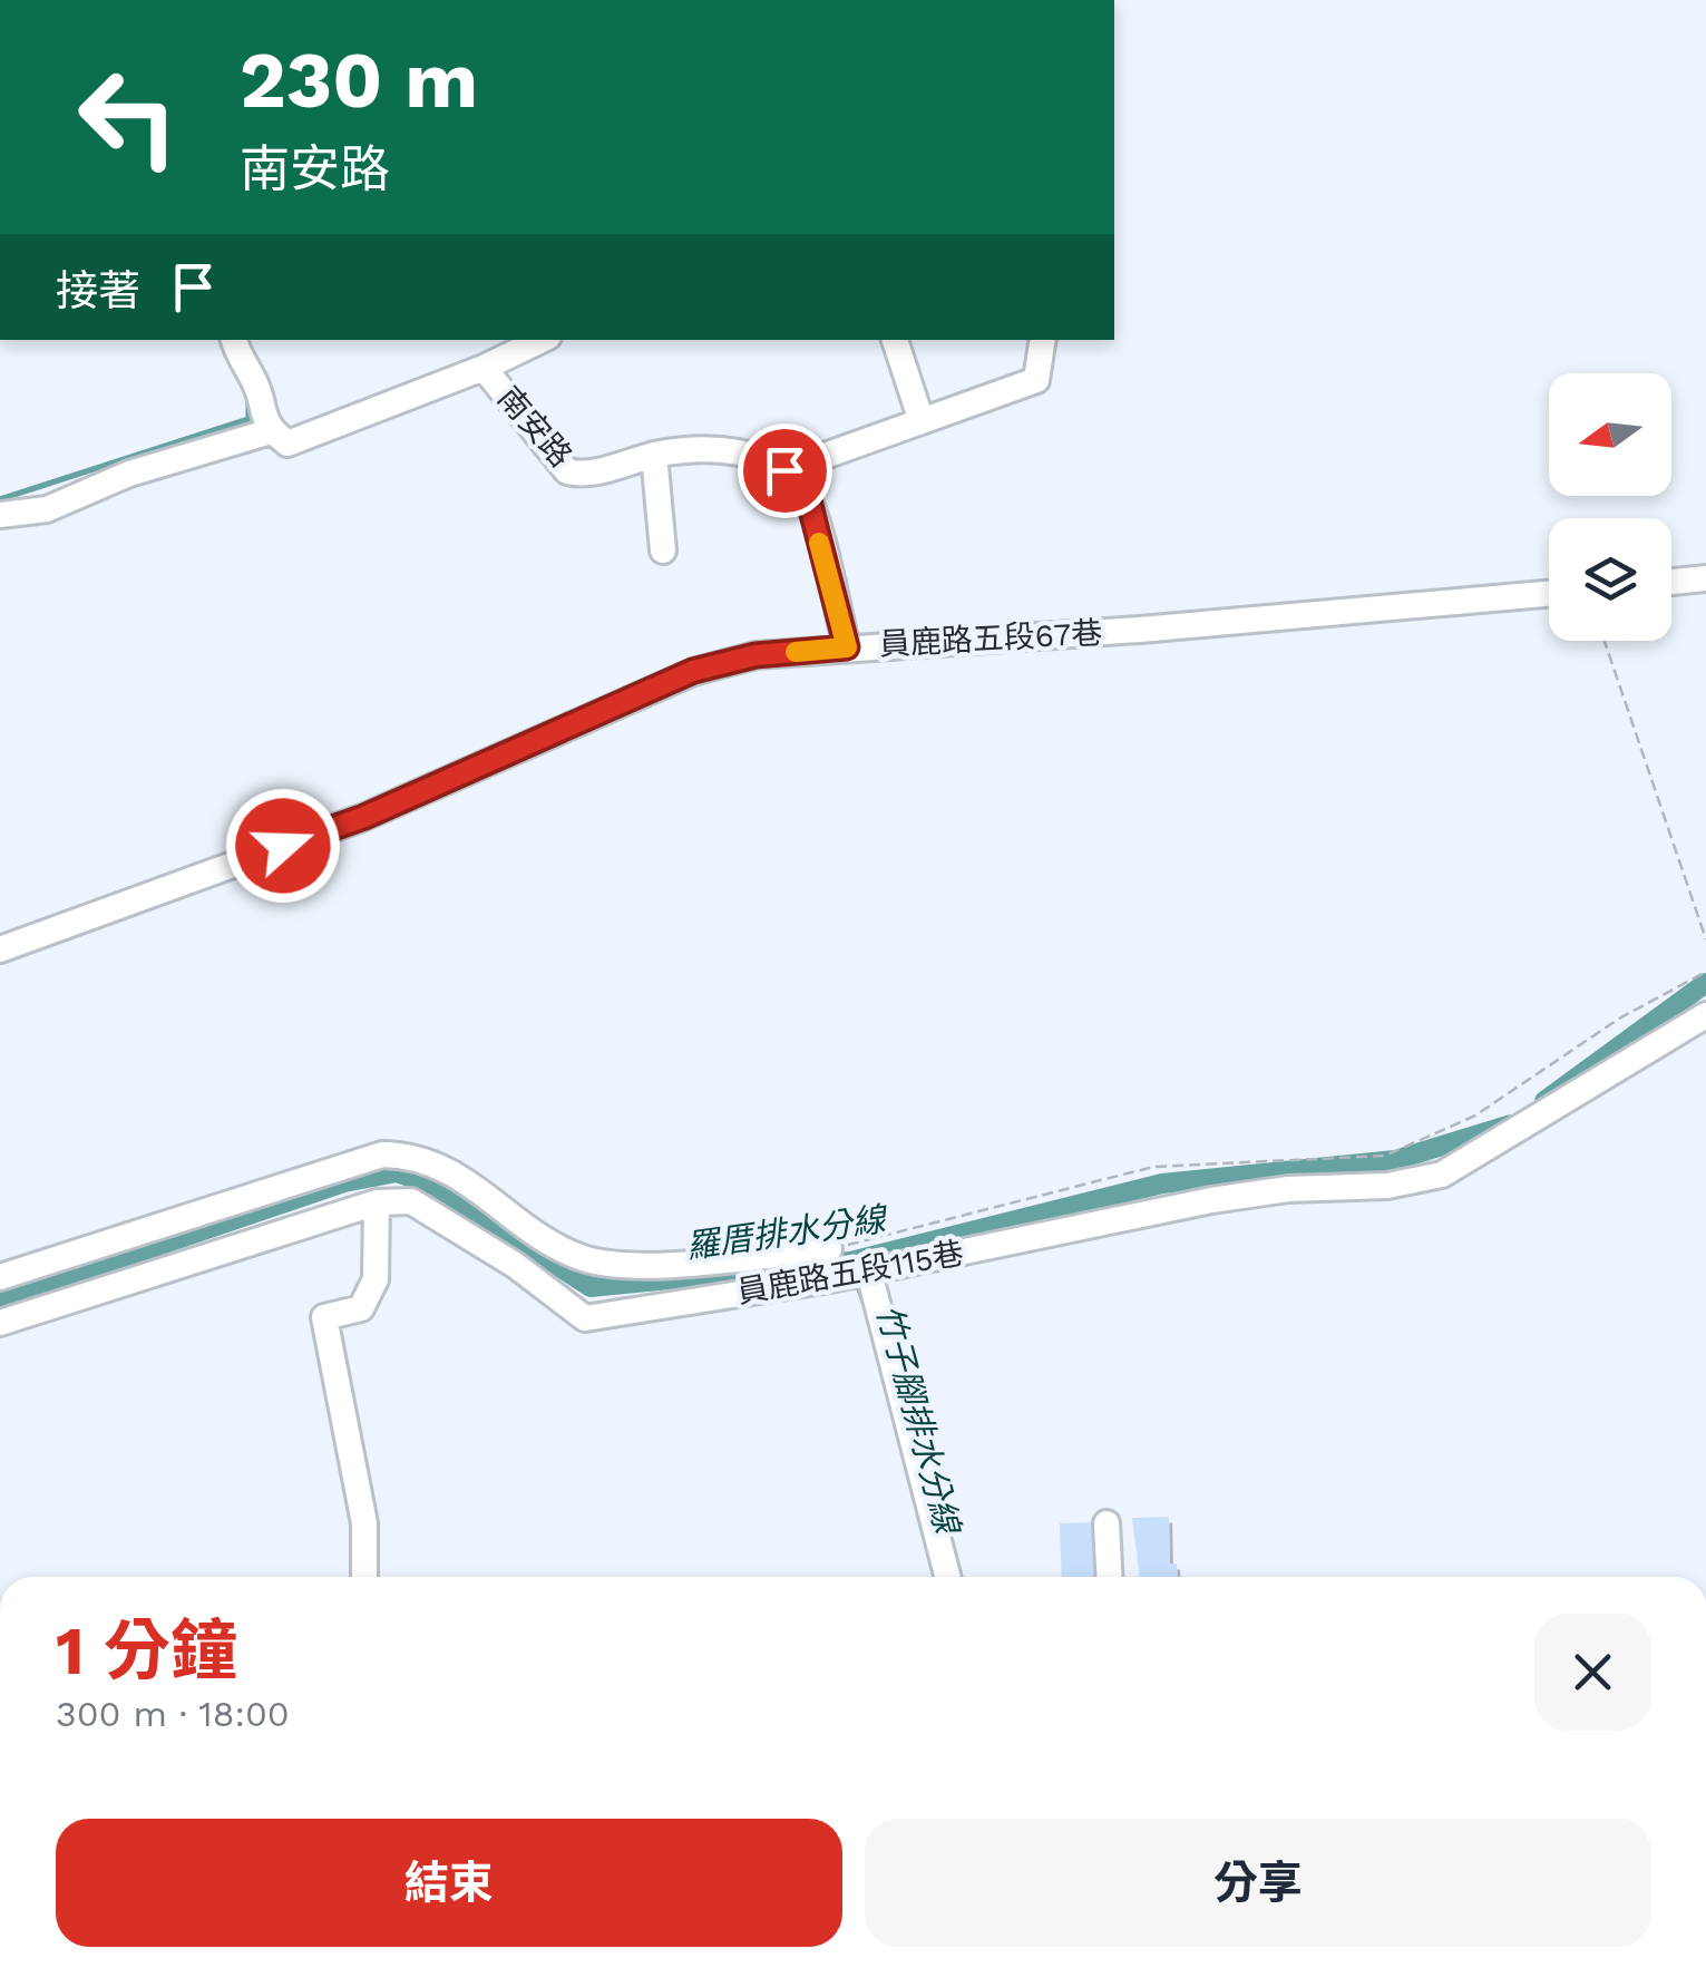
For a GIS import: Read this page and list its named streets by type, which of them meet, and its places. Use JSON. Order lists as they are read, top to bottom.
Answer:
{
  "streets": {
    "street": ["南安路", "員鹿路五段67巷", "員鹿路五段115巷"]
  },
  "water": ["羅厝排水分線", "竹子腳排水分線"],
  "north": "left",
  "page": {
    "turn": ["230 m", "南安路"],
    "then": "接著",
    "heading": ["1 分鐘", "300 m · 18:00"],
    "buttons": ["結束", "分享"]
  }
}
